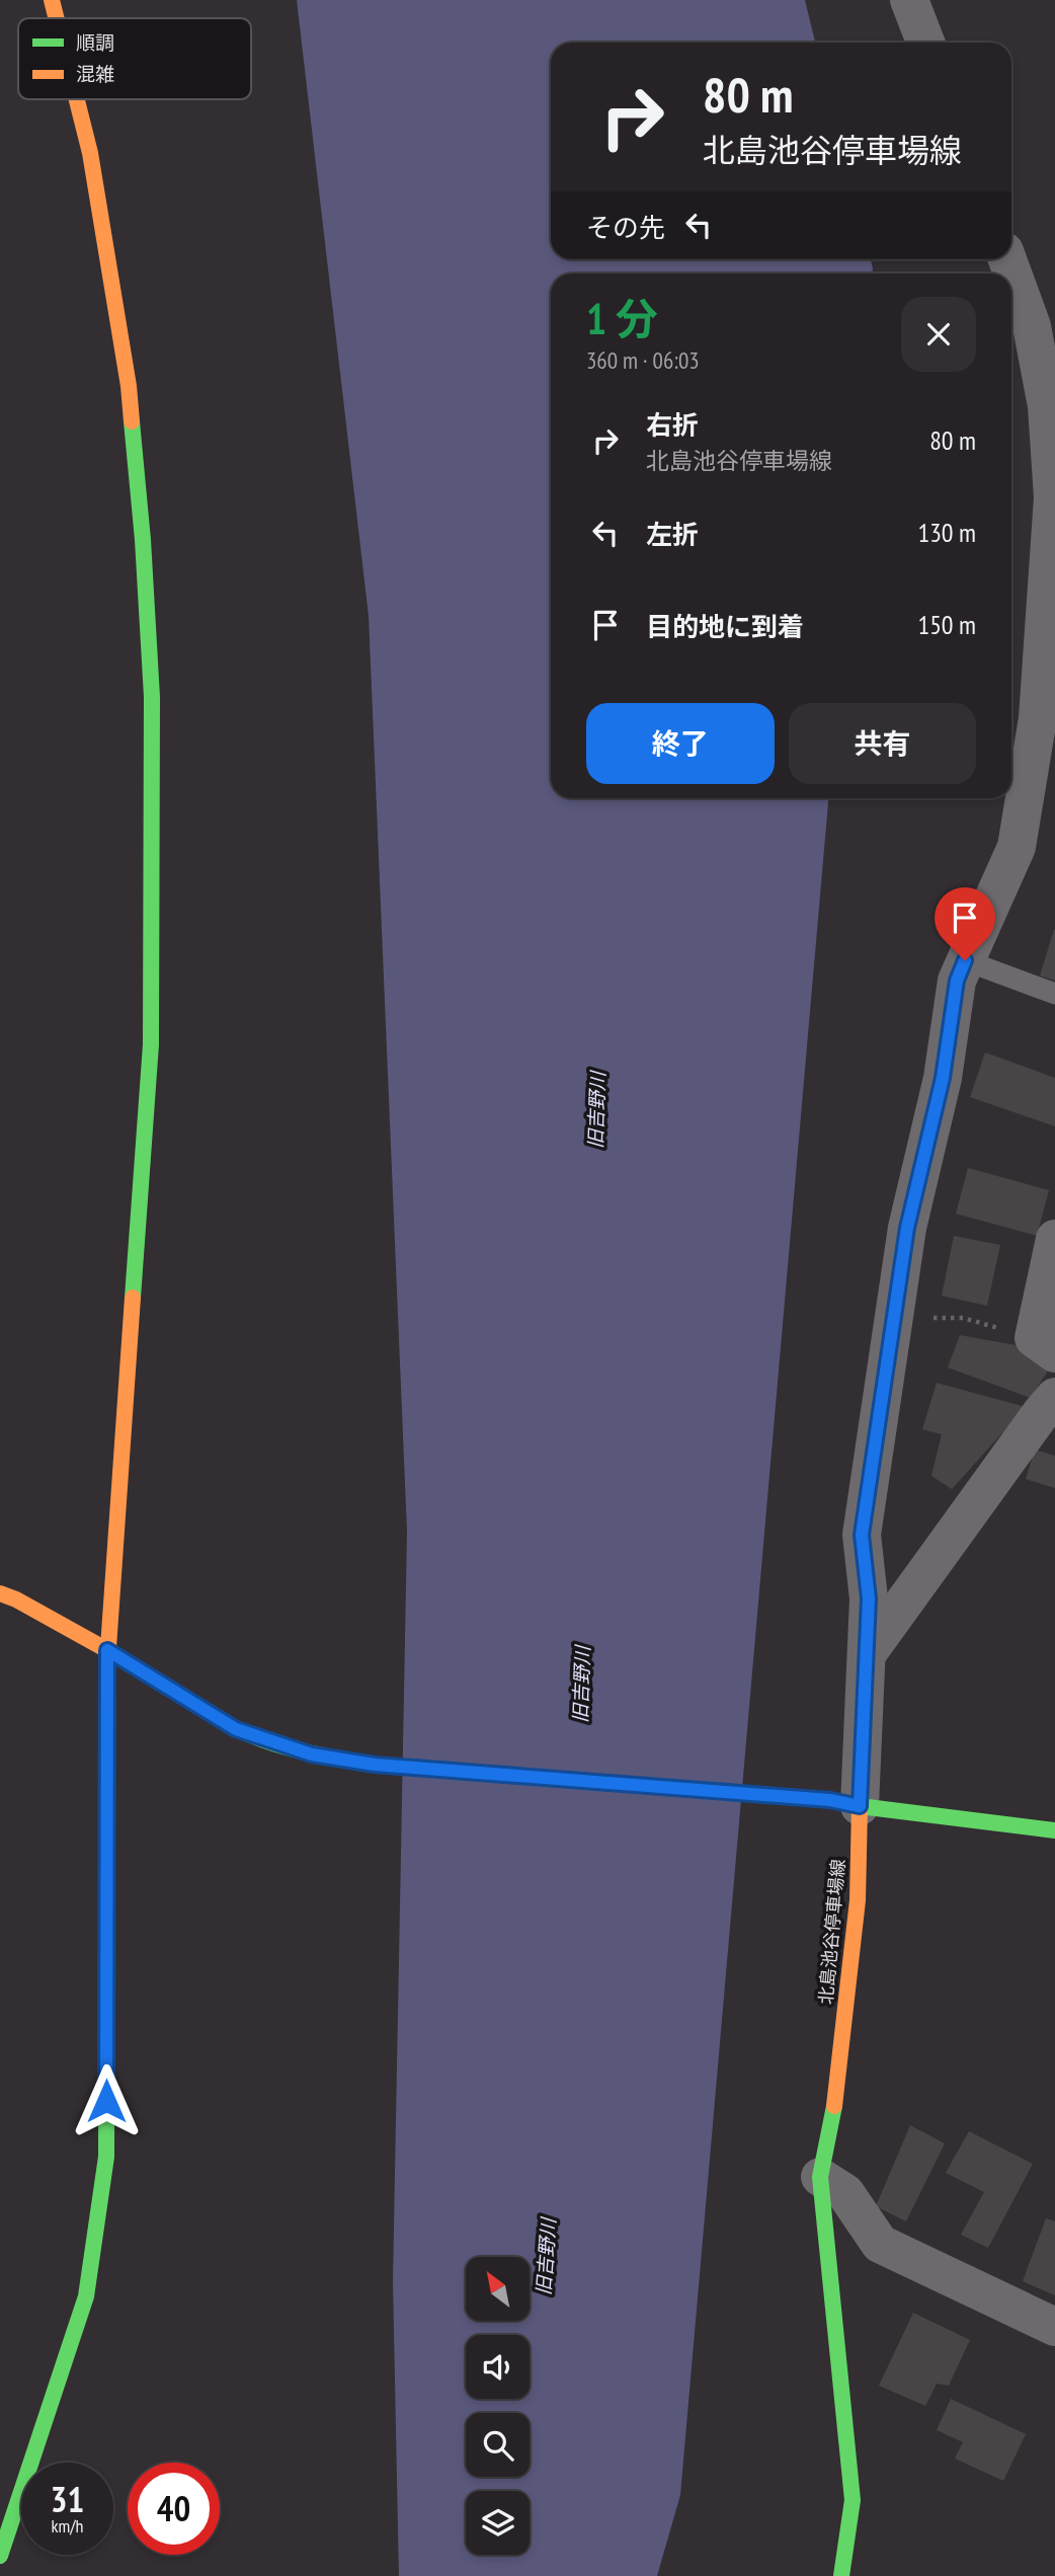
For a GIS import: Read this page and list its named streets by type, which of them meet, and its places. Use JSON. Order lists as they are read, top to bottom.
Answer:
{
  "streets": {
    "street": ["北島池谷停車場線"]
  },
  "water": ["旧吉野川"],
  "legend": ["順調", "混雑"],
  "north": "top left",
  "page": {
    "turn": ["80 m", "北島池谷停車場線"],
    "then": "その先",
    "heading": ["1 分", "360 m · 06:03"],
    "list": [
      {
        "name": "右折",
        "note": "北島池谷停車場線",
        "value": "80 m"
      },
      {
        "name": "左折",
        "value": "130 m"
      },
      {
        "name": "目的地に到着",
        "value": "150 m"
      }
    ],
    "buttons": ["終了", "共有"],
    "speed": "31 km/h",
    "limit": "40"
  }
}
